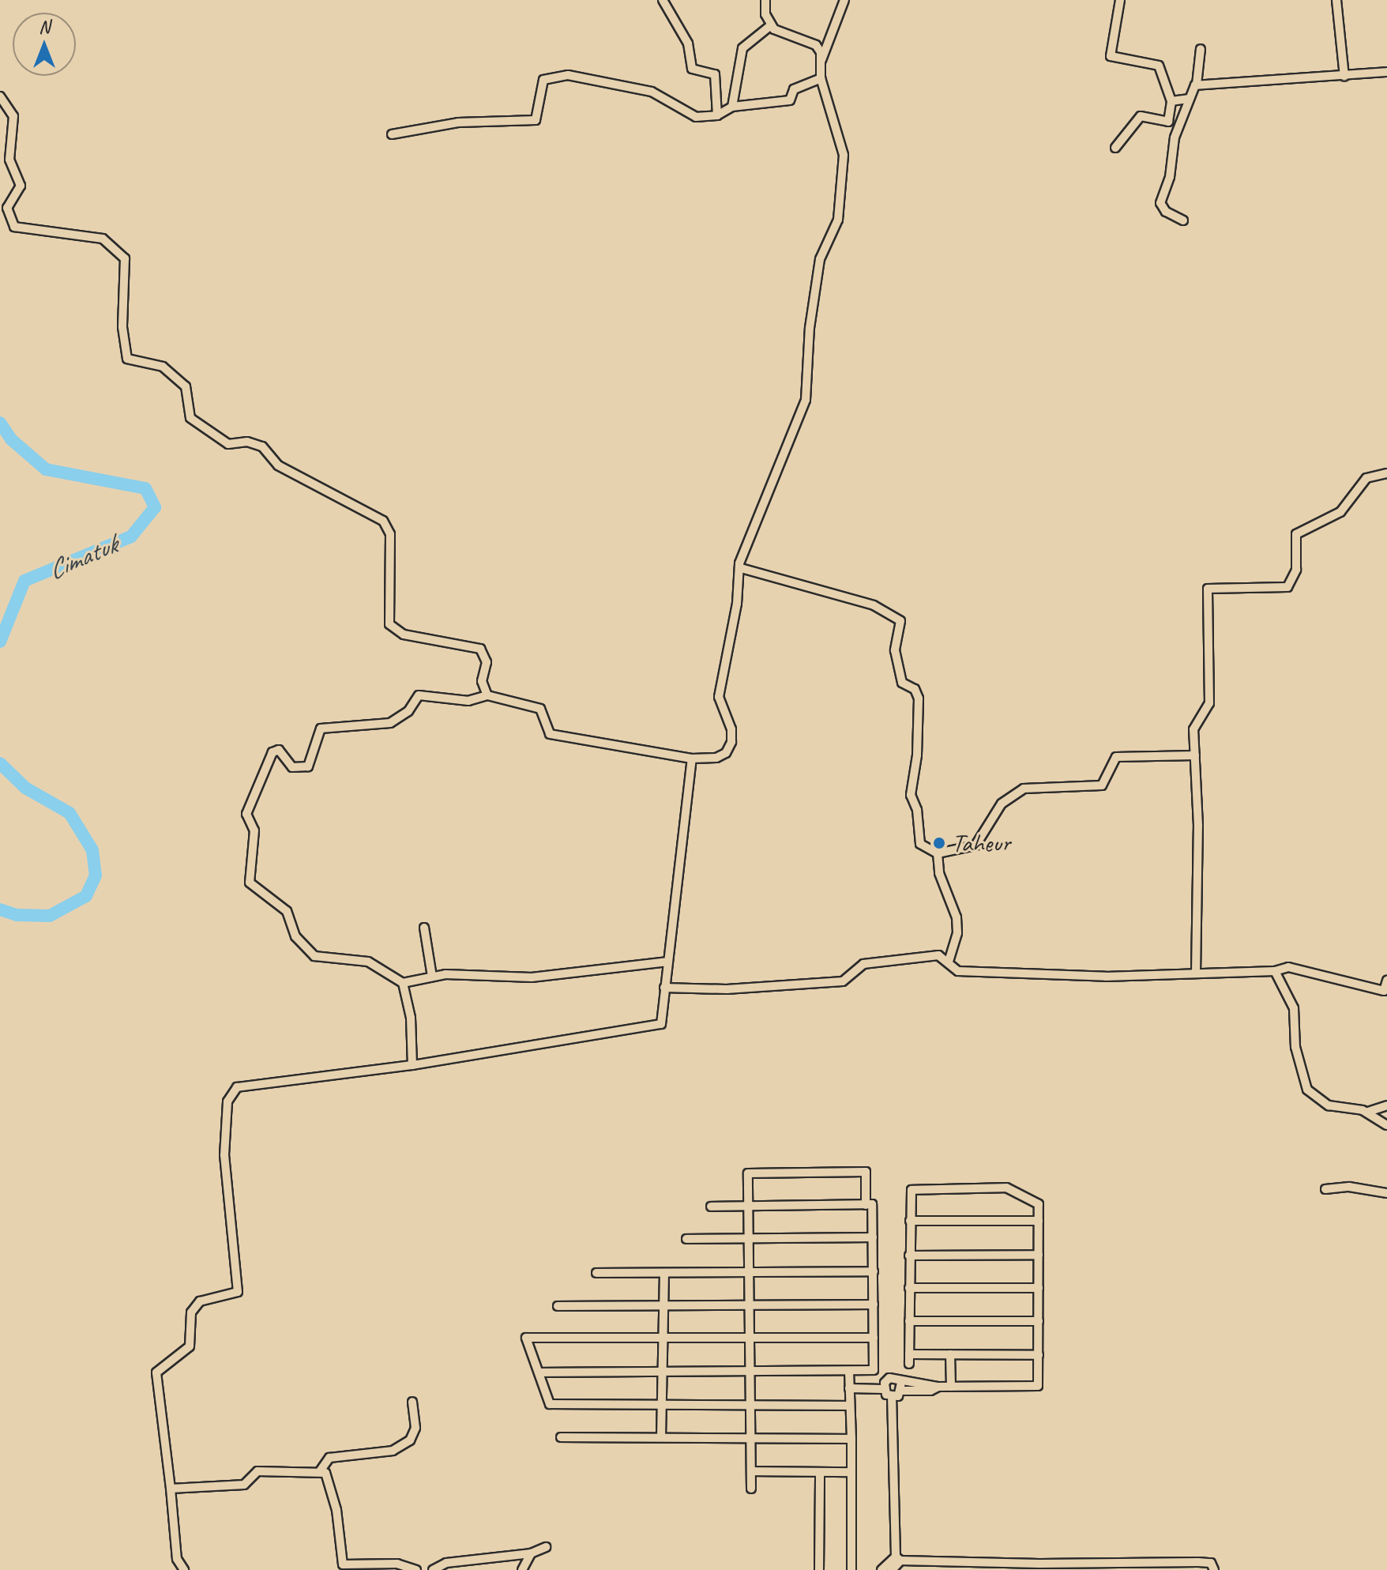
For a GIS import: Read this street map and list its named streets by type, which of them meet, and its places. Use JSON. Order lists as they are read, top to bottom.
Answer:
{
  "water": ["Cimatuk"],
  "places": ["Taheur"],
  "north": "top"
}
